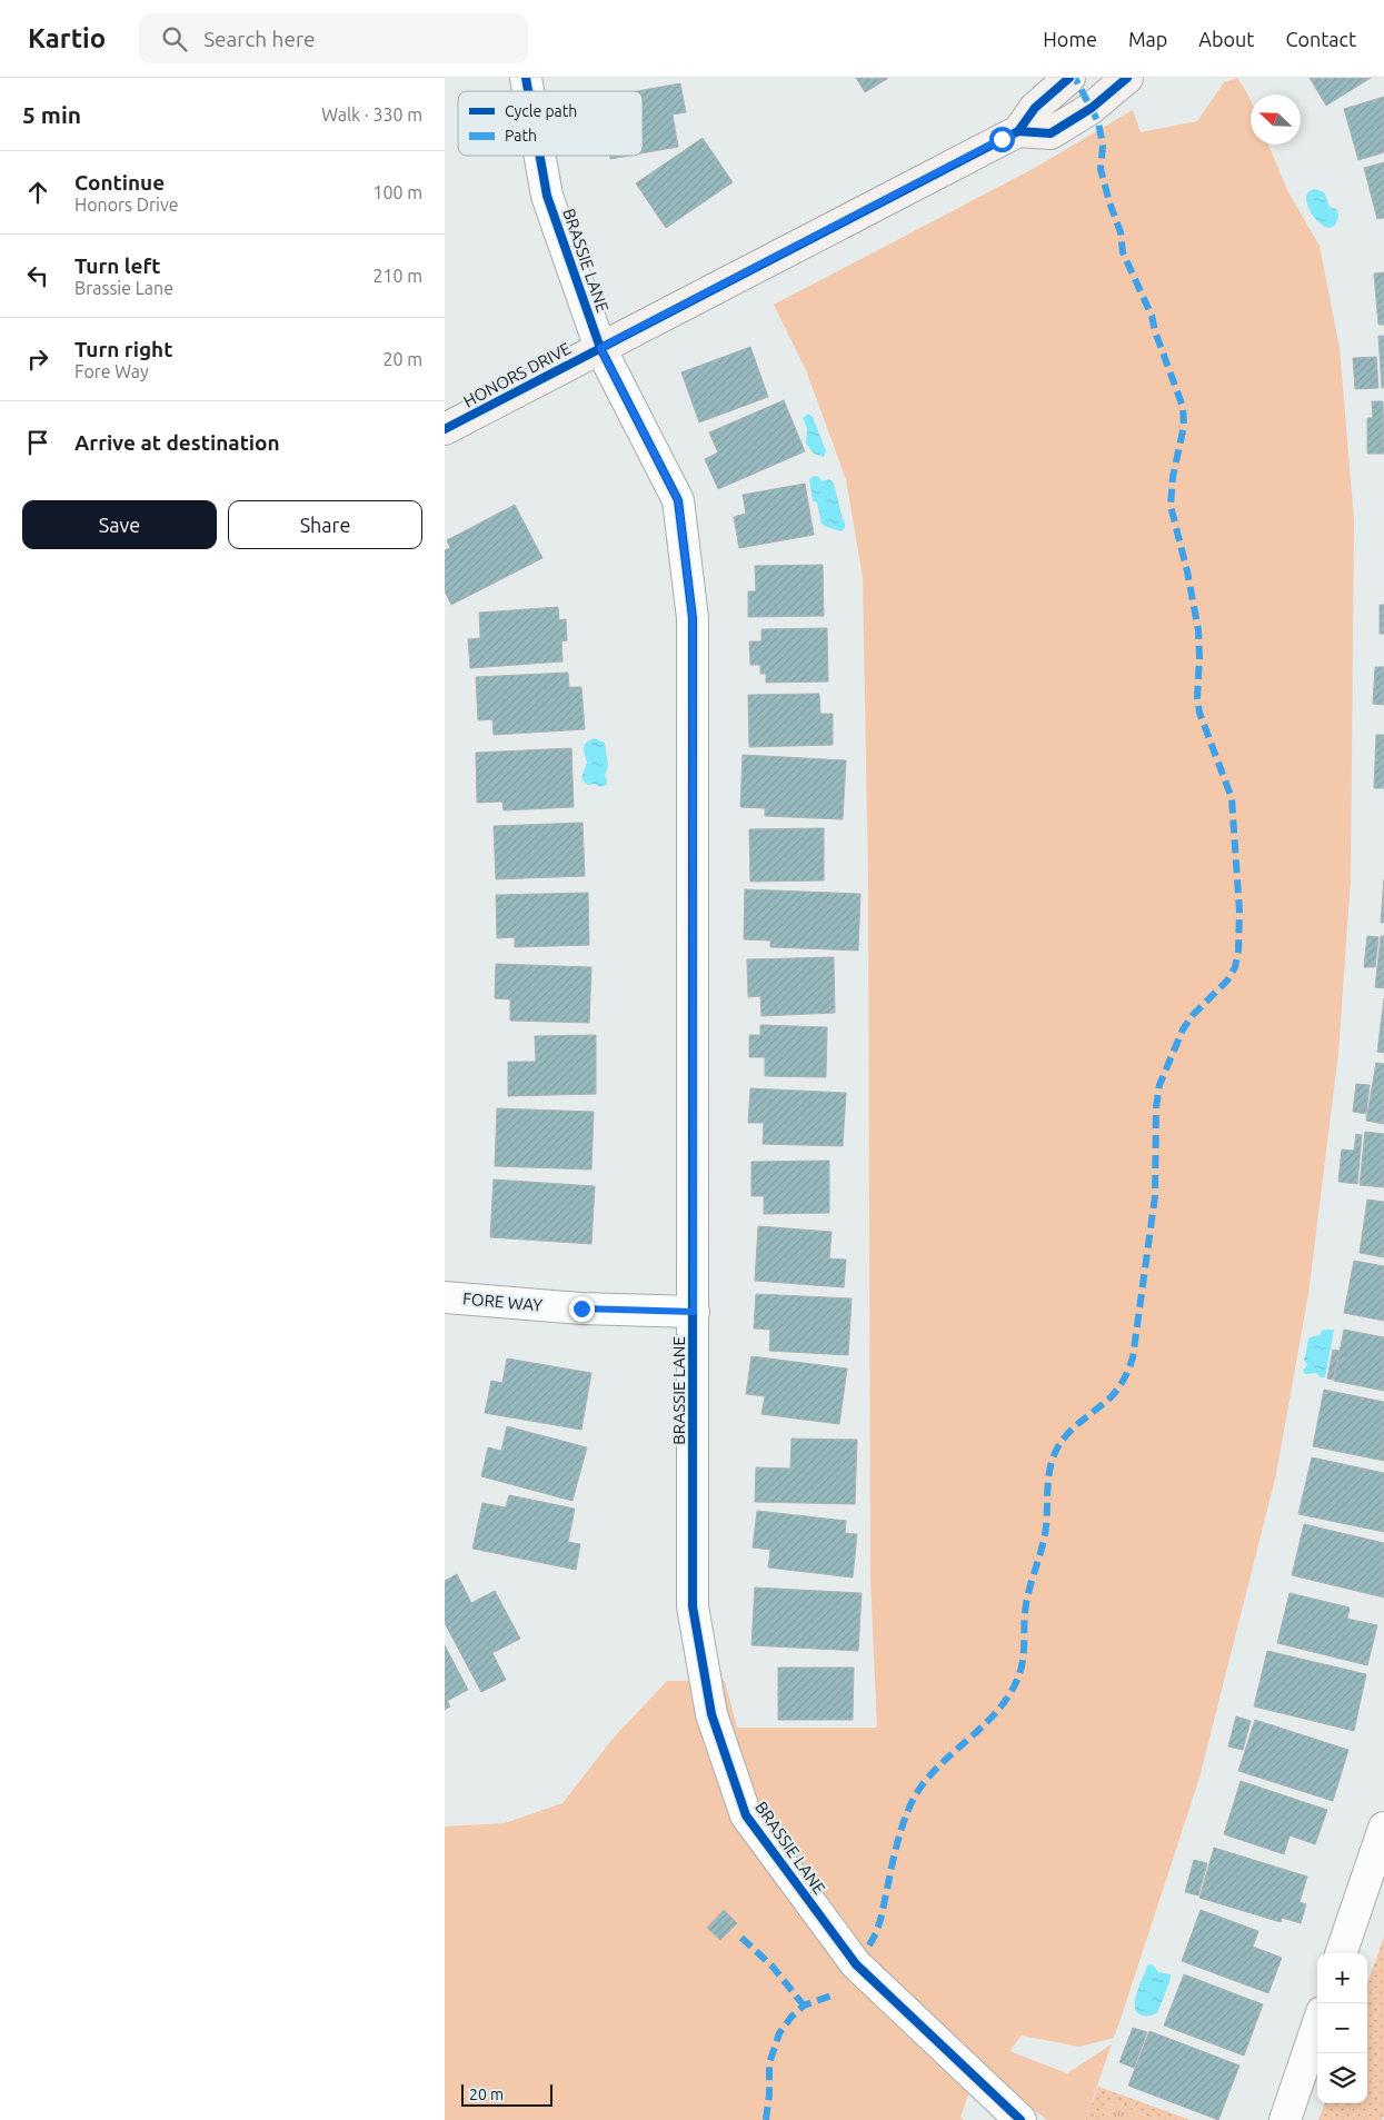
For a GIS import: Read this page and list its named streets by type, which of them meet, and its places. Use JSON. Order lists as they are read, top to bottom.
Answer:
{
  "streets": {
    "street": ["BRASSIE LANE", "HONORS DRIVE", "FORE WAY"]
  },
  "crossings": [
    ["BRASSIE LANE", "HONORS DRIVE"],
    ["BRASSIE LANE", "FORE WAY"]
  ],
  "legend": ["Cycle path", "Path"],
  "scale_bar": "20 m",
  "north": "top left",
  "page": {
    "header": "Kartio",
    "search": "Search here",
    "nav": [
      "Home",
      "Map",
      "About",
      "Contact"
    ],
    "heading": ["5 min", "Walk · 330 m"],
    "list": [
      ["Continue", "Honors Drive", "100 m"],
      ["Turn left", "Brassie Lane", "210 m"],
      ["Turn right", "Fore Way", "20 m"],
      "Arrive at destination"
    ],
    "buttons": ["Save", "Share"],
    "map_buttons": ["+", "−"],
    "scale": "20 m"
  }
}
